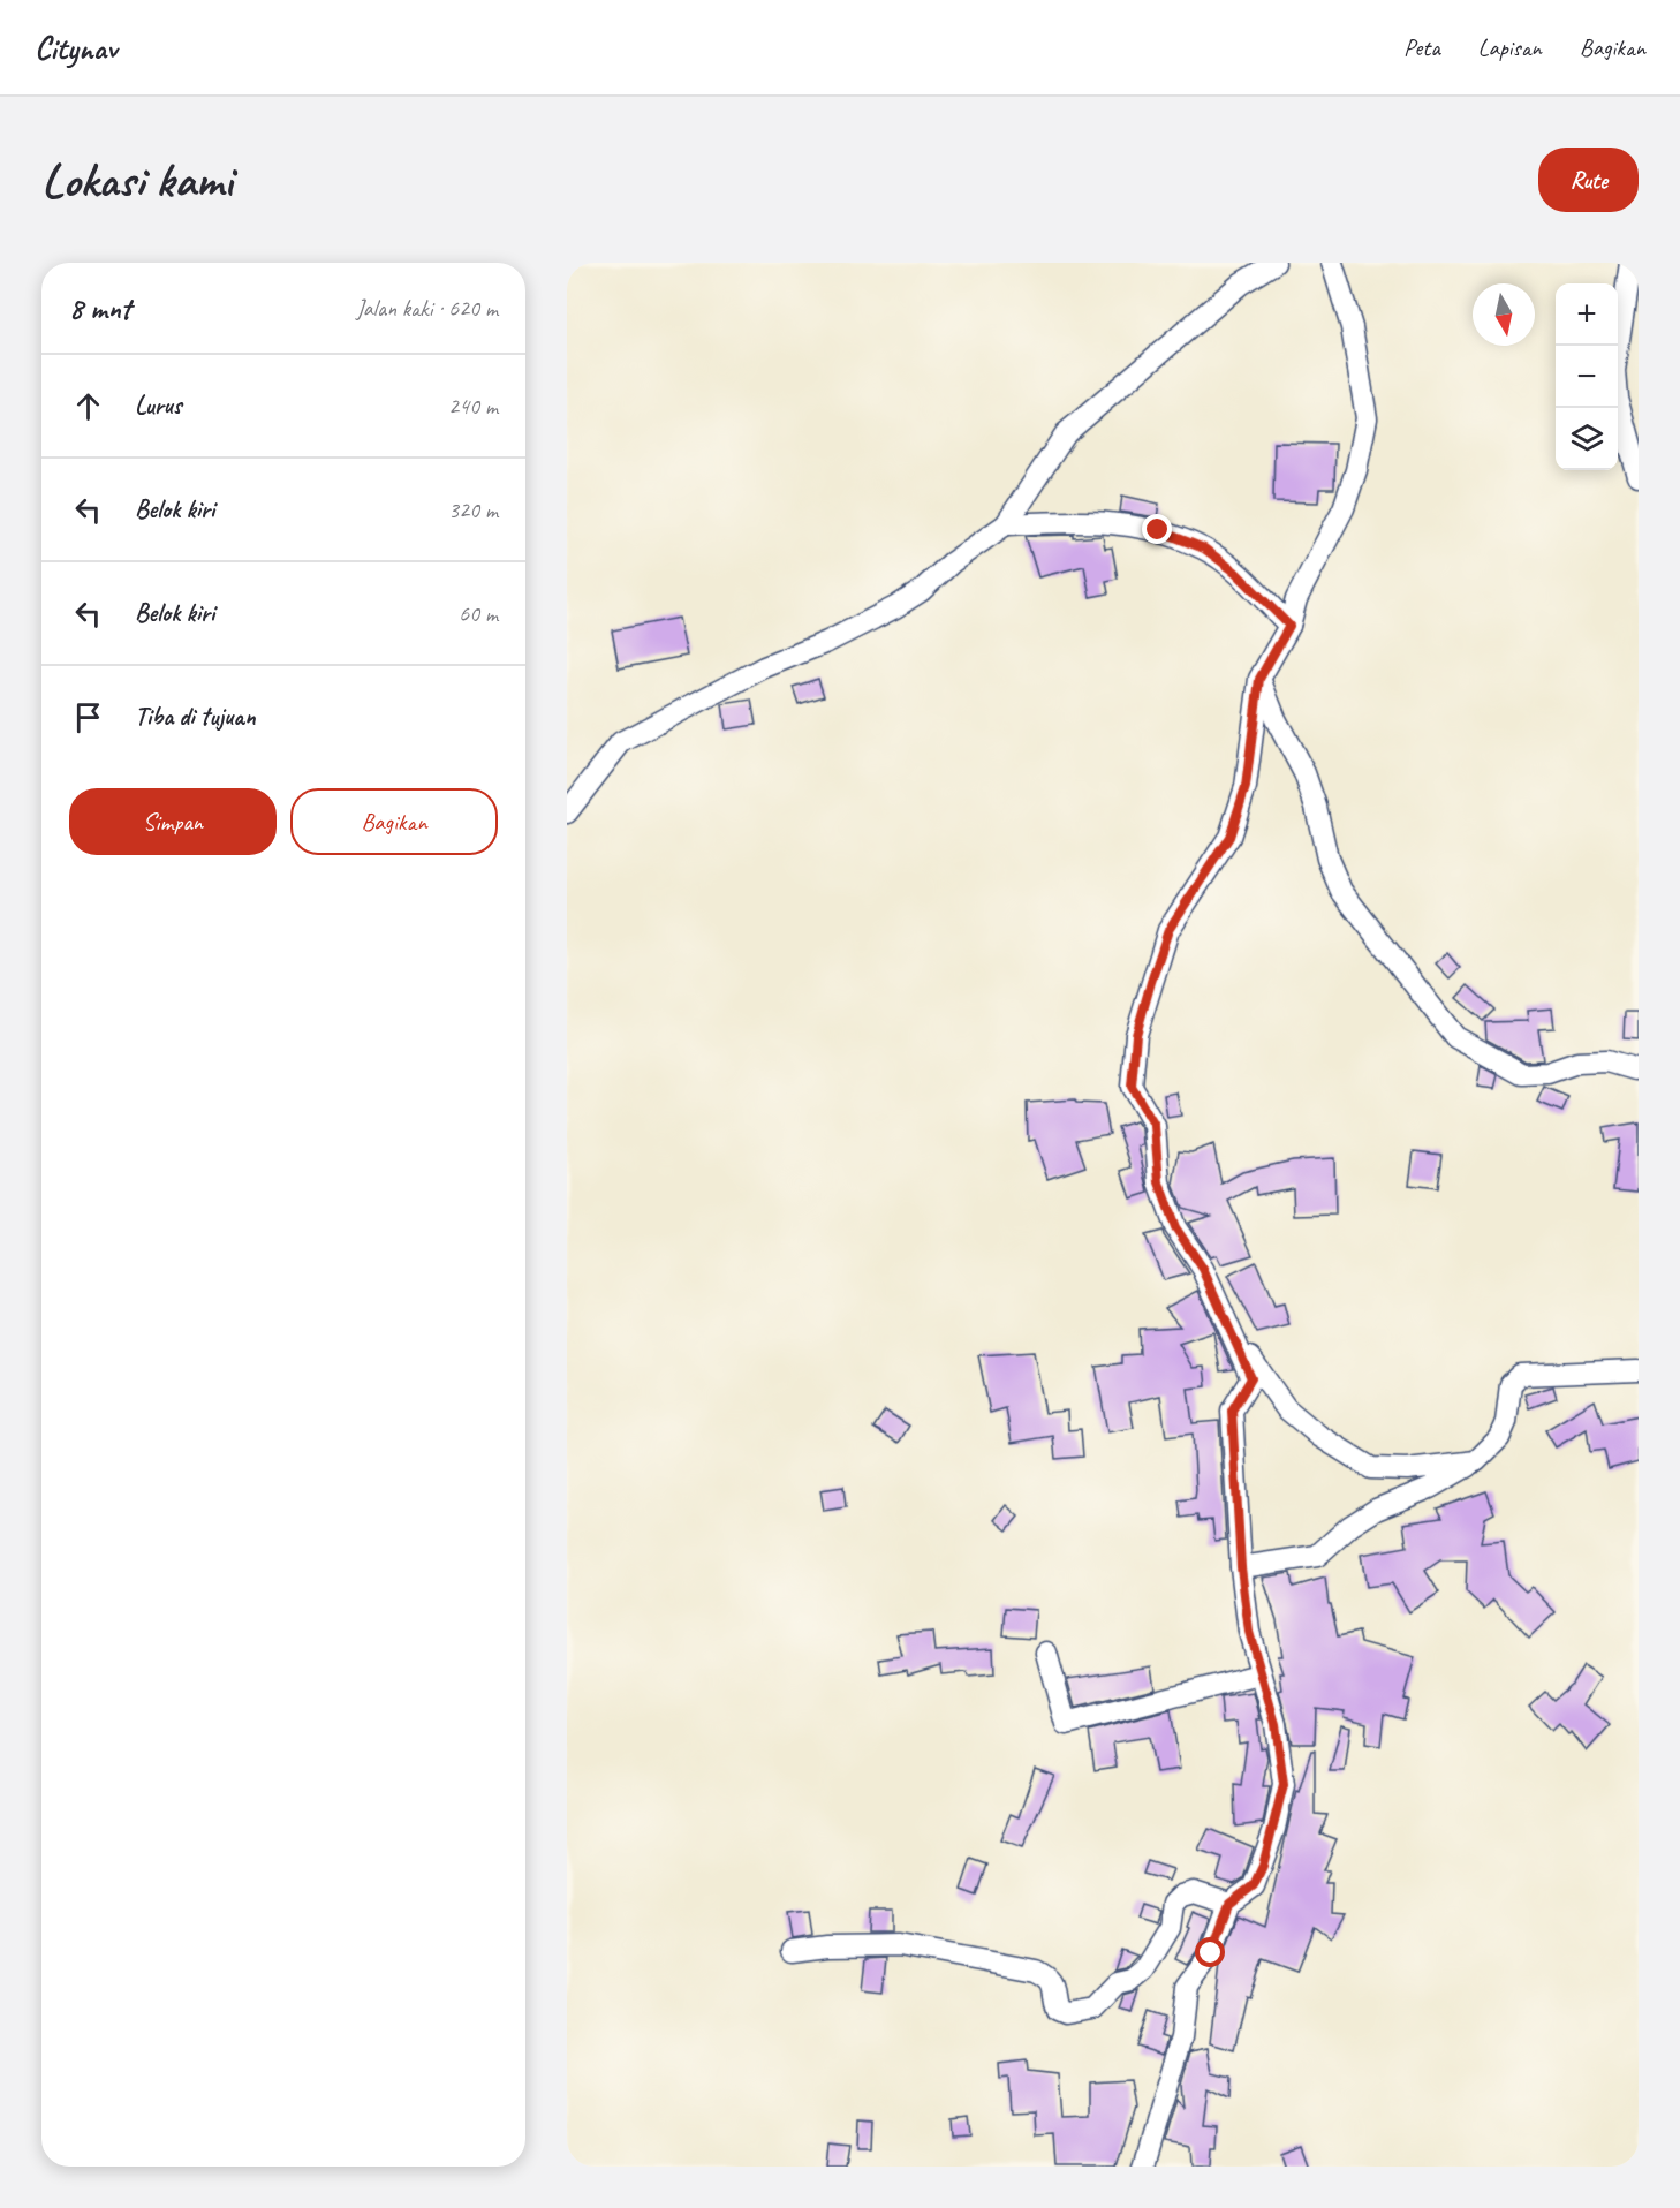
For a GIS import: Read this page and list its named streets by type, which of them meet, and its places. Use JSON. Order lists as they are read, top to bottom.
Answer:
{
  "north": "bottom",
  "page": {
    "header": "Citynav",
    "nav": ["Peta", "Lapisan", "Bagikan"],
    "buttons": [
      "Rute",
      ["Simpan", "Bagikan"]
    ],
    "title": "Lokasi kami",
    "heading": ["8 mnt", "Jalan kaki · 620 m"],
    "map_buttons": ["+", "−"],
    "list": [
      ["Lurus", "240 m"],
      ["Belok kiri", "320 m"],
      ["Belok kiri", "60 m"],
      "Tiba di tujuan"
    ]
  }
}
